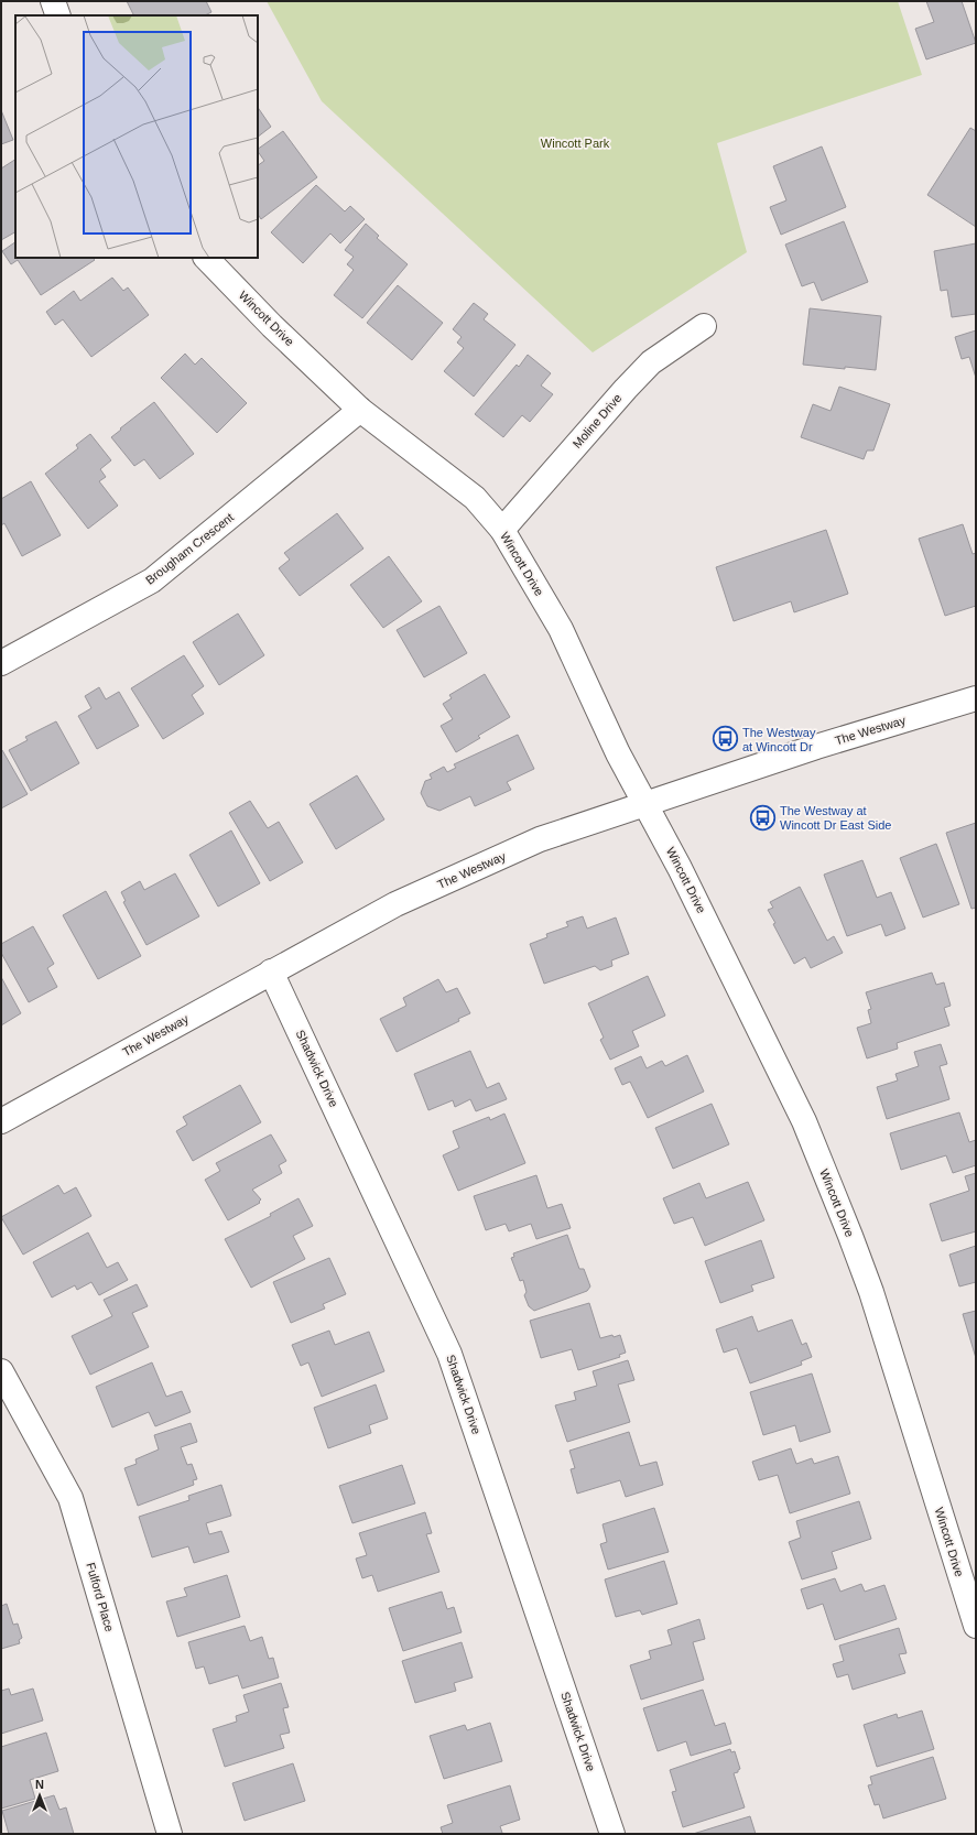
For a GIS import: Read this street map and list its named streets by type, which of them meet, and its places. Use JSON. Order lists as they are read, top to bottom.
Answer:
{
  "streets": {
    "street": [
      "Wincott Drive",
      "Moline Drive",
      "Brougham Crescent",
      "The Westway",
      "Shadwick Drive",
      "Fulford Place"
    ]
  },
  "crossings": [
    ["Wincott Drive", "Moline Drive"],
    ["Wincott Drive", "Brougham Crescent"],
    ["Wincott Drive", "The Westway"],
    ["The Westway", "Shadwick Drive"]
  ],
  "parks": ["Wincott Park"],
  "places": {
    "bus stop": ["The Westway at Wincott Dr", "The Westway at Wincott Dr East Side"]
  },
  "north": "top"
}
